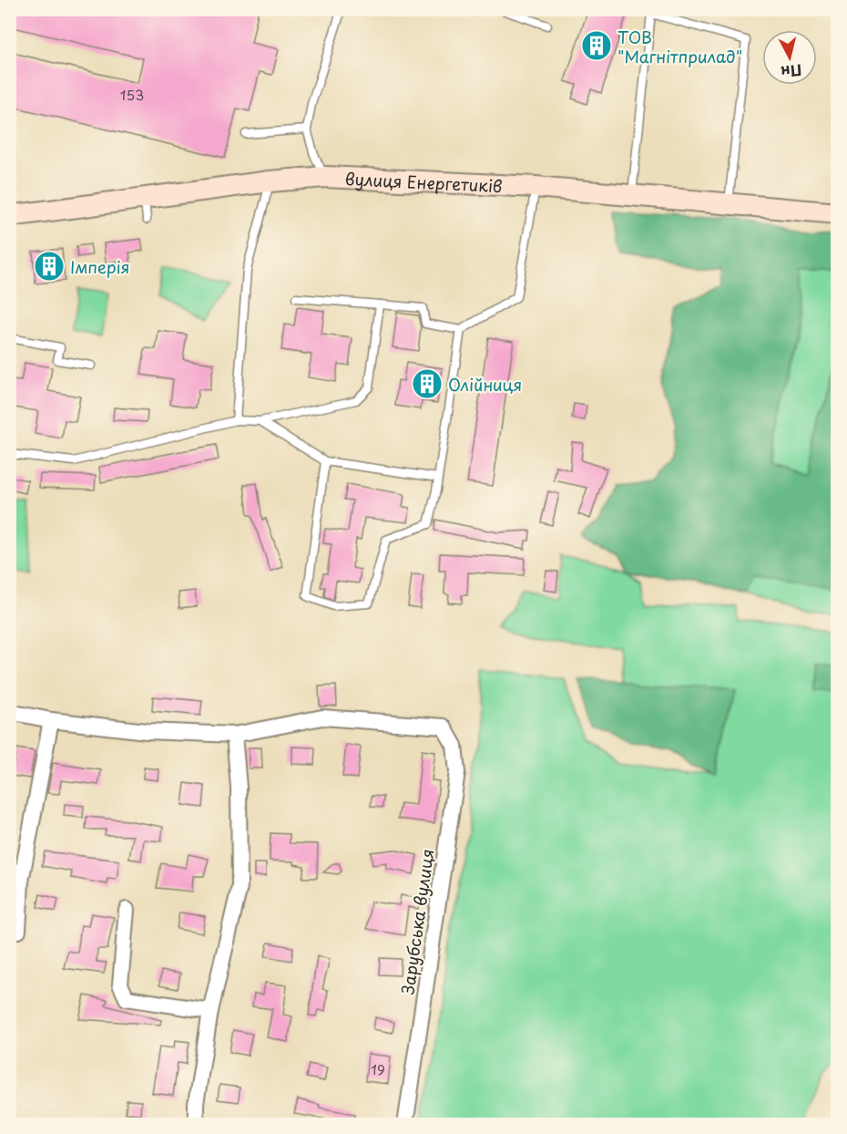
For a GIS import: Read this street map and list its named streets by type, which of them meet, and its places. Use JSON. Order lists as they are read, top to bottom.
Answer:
{
  "streets": {
    "main road": ["вулиця Енергетиків"],
    "street": ["Зарубська вулиця"]
  },
  "places": {
    "building": ["ТОВ \"Магнітприлад\"", "Імперія", "Олійниця"]
  },
  "house_numbers": ["153", "19"],
  "north": "bottom"
}
